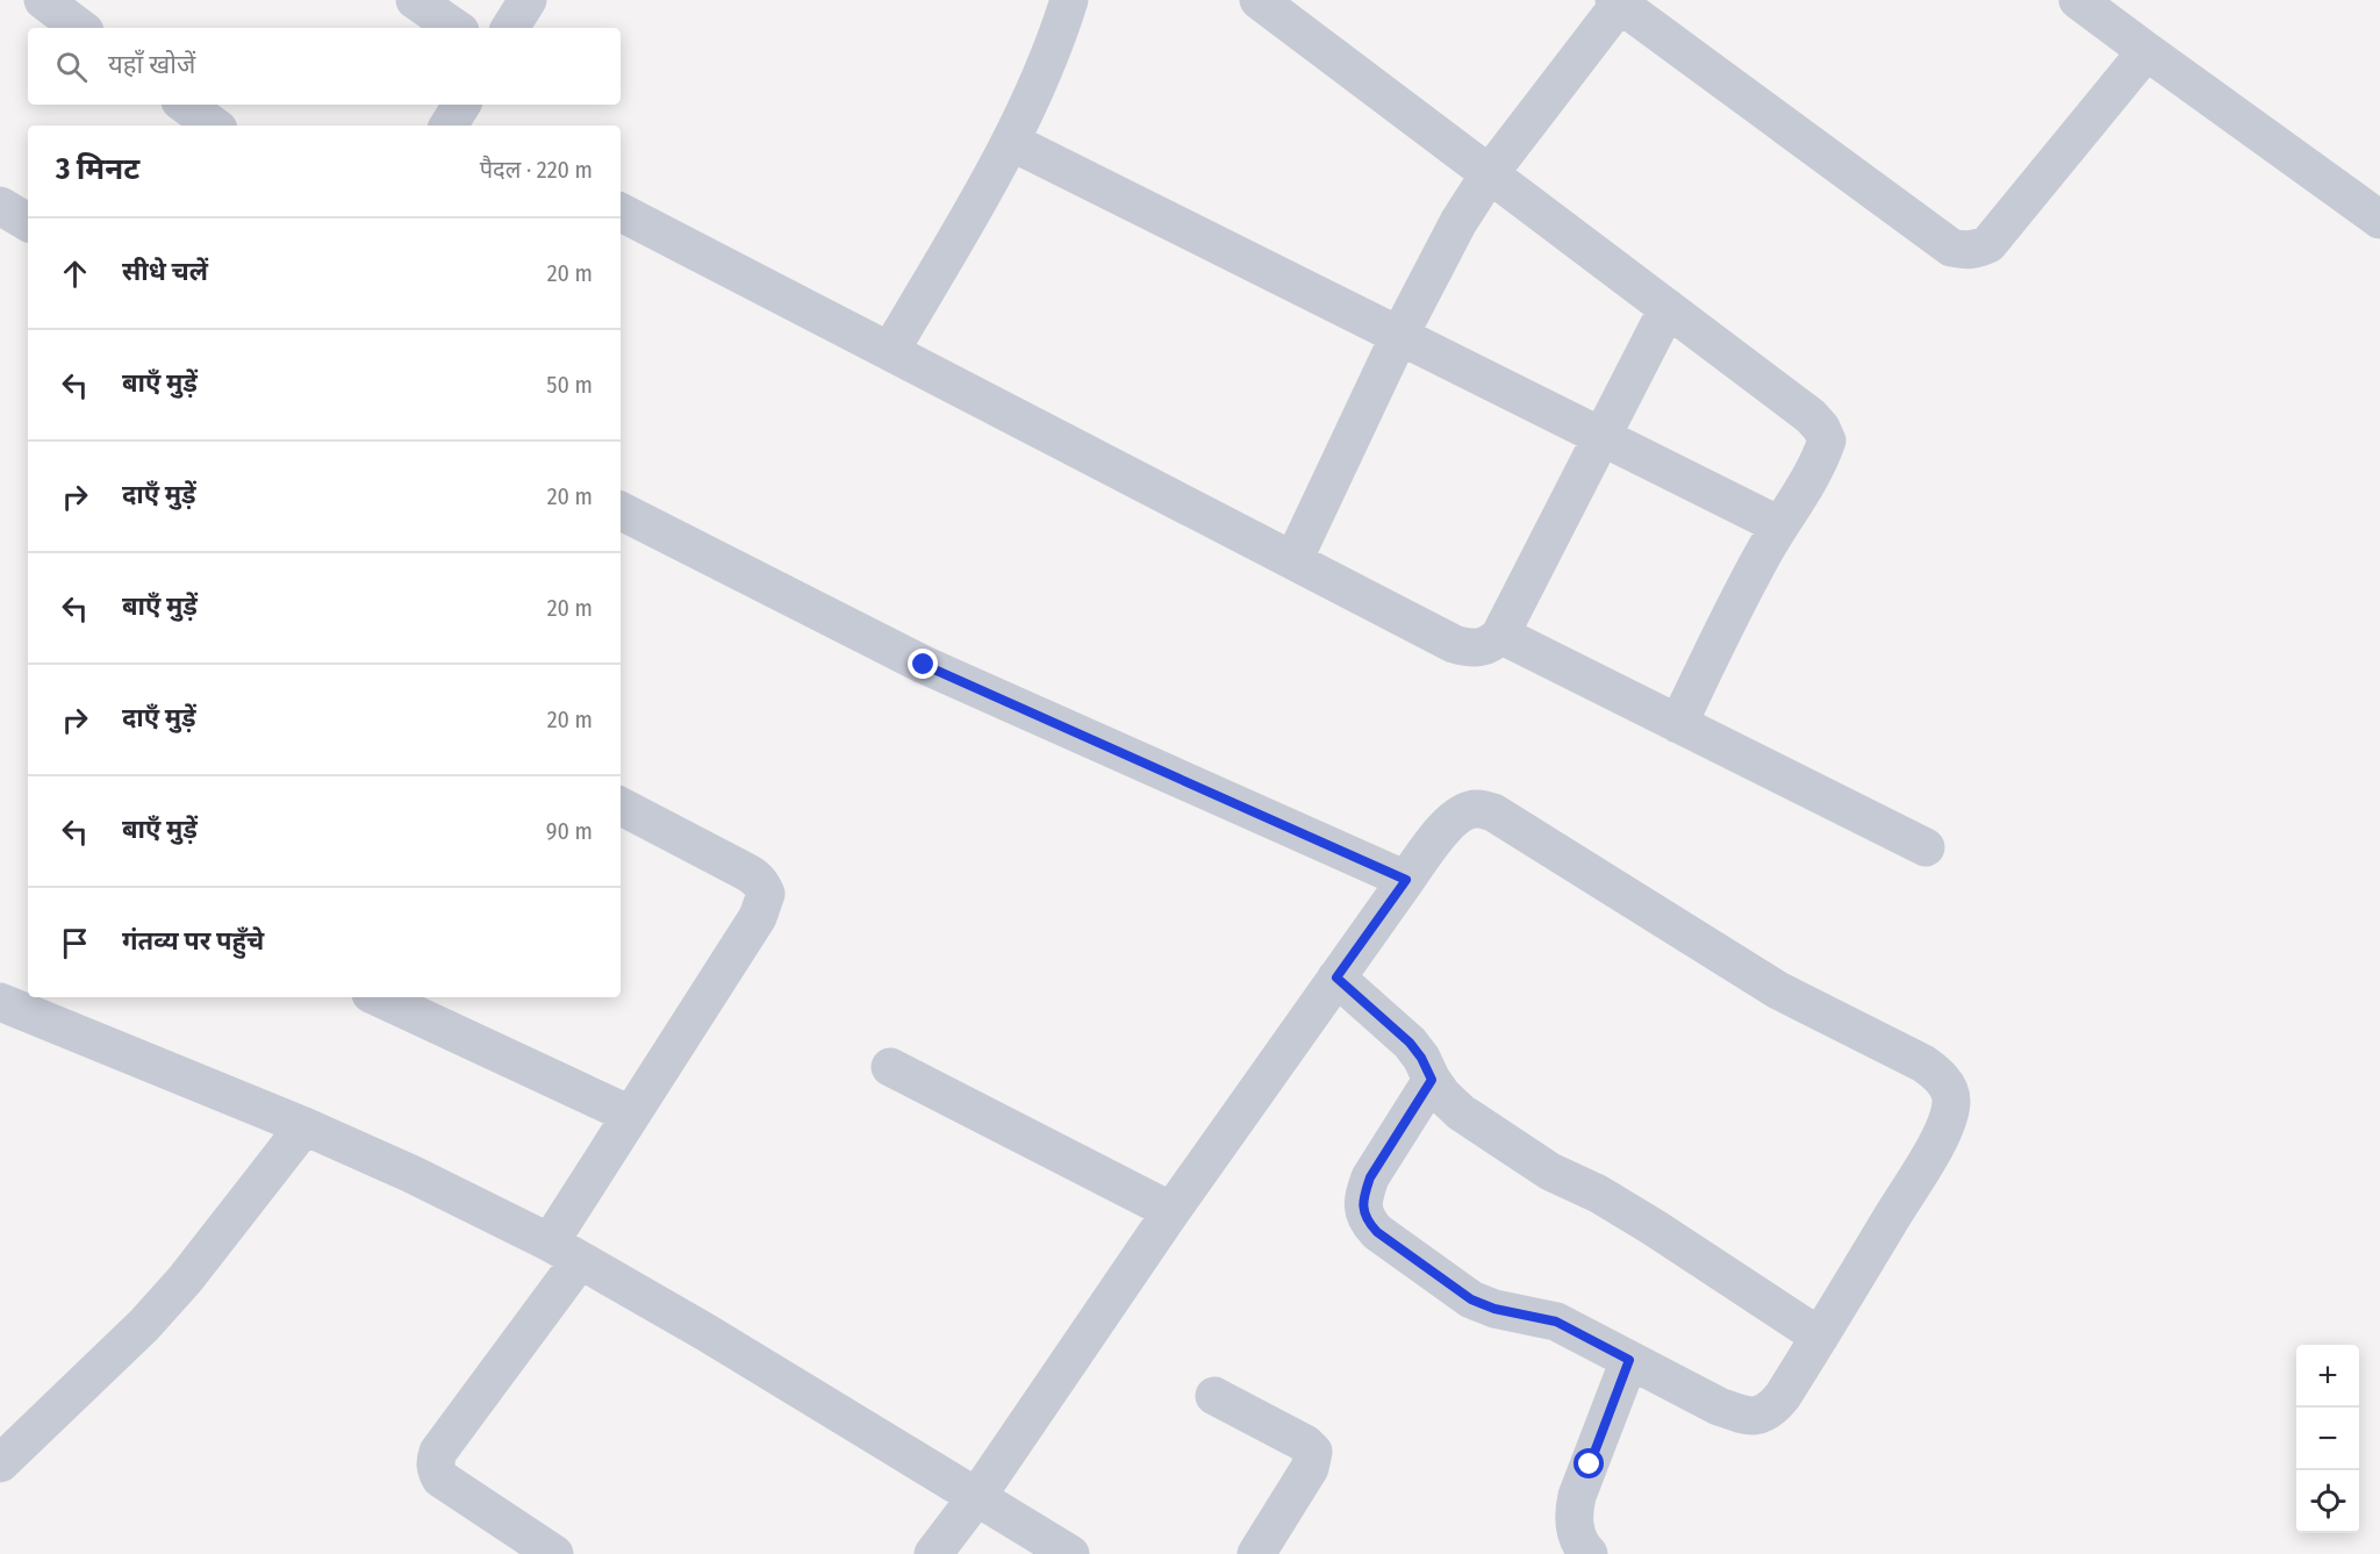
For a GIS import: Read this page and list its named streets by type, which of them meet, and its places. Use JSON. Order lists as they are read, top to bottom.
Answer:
{
  "page": {
    "search": "यहाँ खोजें",
    "heading": ["3 मिनट", "पैदल · 220 m"],
    "list": [
      ["सीधे चलें", "20 m"],
      ["बाएँ मुड़ें", "50 m"],
      ["दाएँ मुड़ें", "20 m"],
      ["बाएँ मुड़ें", "20 m"],
      ["दाएँ मुड़ें", "20 m"],
      ["बाएँ मुड़ें", "90 m"],
      "गंतव्य पर पहुँचे"
    ],
    "map_buttons": ["+", "−"]
  }
}
